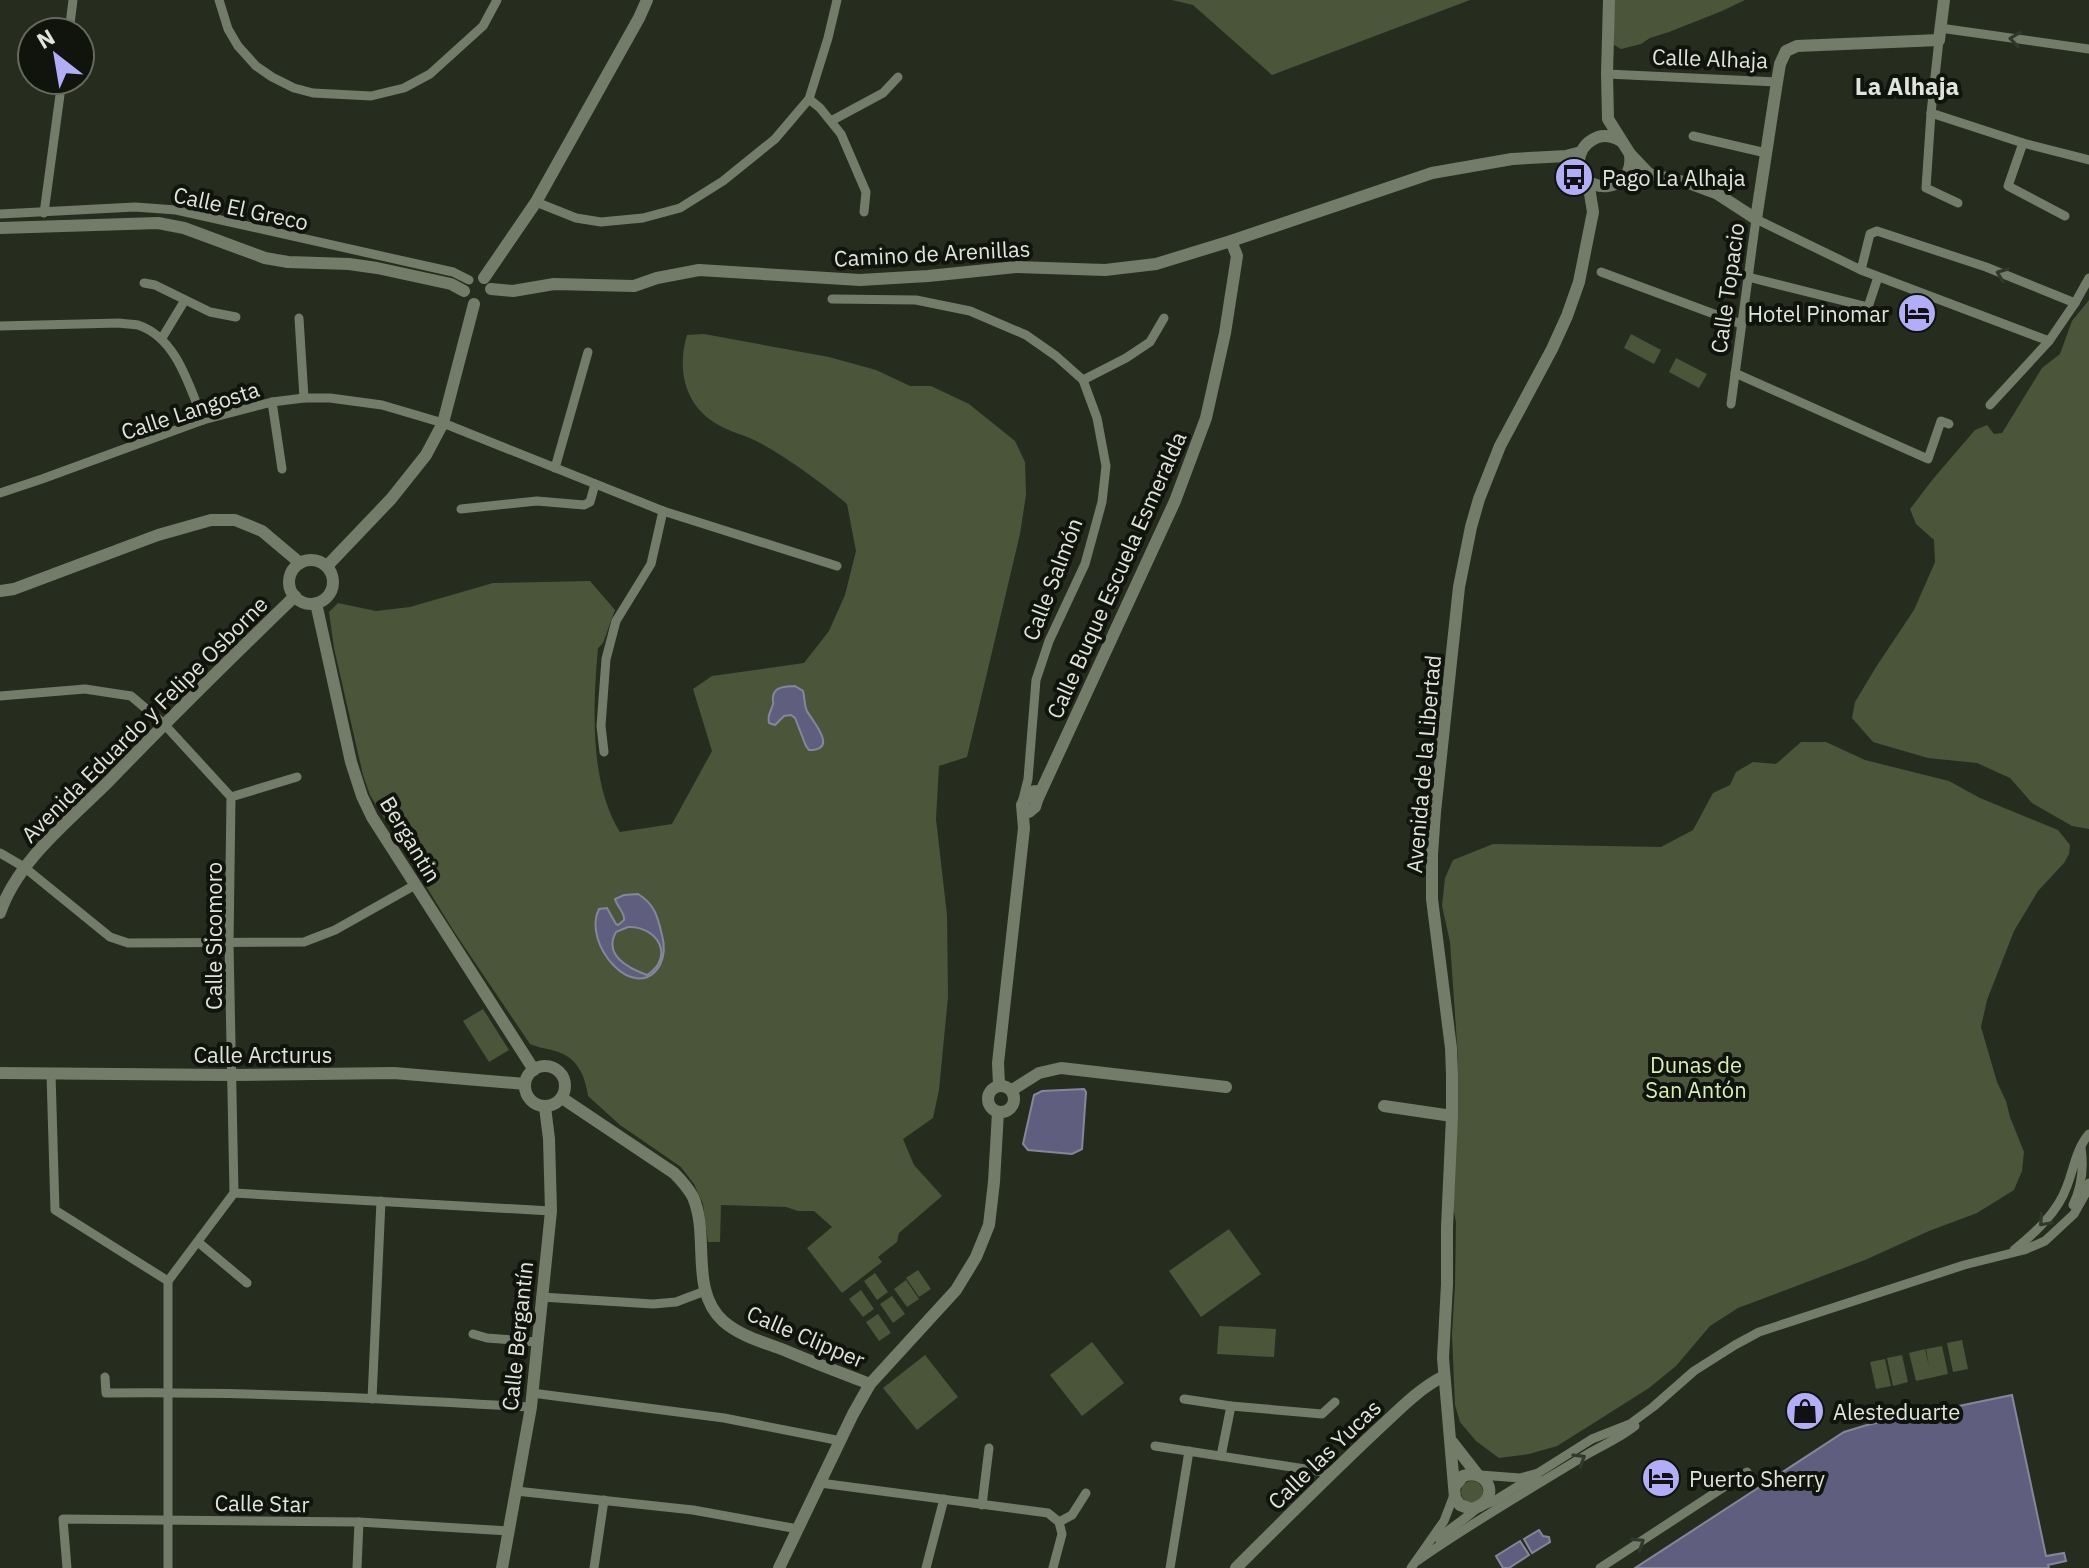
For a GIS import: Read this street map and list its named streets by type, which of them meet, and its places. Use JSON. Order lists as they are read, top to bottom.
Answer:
{
  "streets": {
    "street": [
      "Calle Alhaja",
      "Calle El Greco",
      "Camino de Arenillas",
      "Calle Topacio",
      "Calle Langosta",
      "Calle Buque Escuela Esmeralda",
      "Calle Salmón",
      "Avenida Eduardo y Felipe Osborne",
      "Avenida de la Libertad",
      "Bergantin",
      "Calle Sicomoro",
      "Calle Arcturus",
      "Calle Bergantín",
      "Calle Clipper",
      "Calle las Yucas",
      "Calle Star"
    ]
  },
  "crossings": [
    ["Calle Alhaja", "Calle Topacio"],
    ["Calle El Greco", "Camino de Arenillas"],
    ["Camino de Arenillas", "Calle Buque Escuela Esmeralda"],
    ["Camino de Arenillas", "Avenida de la Libertad"],
    ["Calle Buque Escuela Esmeralda", "Calle Salmón"],
    ["Avenida Eduardo y Felipe Osborne", "Bergantin"],
    ["Avenida de la Libertad", "Calle las Yucas"],
    ["Bergantin", "Calle Arcturus"],
    ["Bergantin", "Calle Bergantín"],
    ["Bergantin", "Calle Clipper"],
    ["Calle Sicomoro", "Calle Arcturus"],
    ["Calle Arcturus", "Calle Bergantín"],
    ["Calle Arcturus", "Calle Clipper"],
    ["Calle Bergantín", "Calle Clipper"],
    ["Calle Bergantín", "Calle Star"]
  ],
  "districts": ["La Alhaja"],
  "parks": ["Dunas de San Antón"],
  "places": {
    "bus stop": ["Pago La Alhaja"],
    "hotel": ["Hotel Pinomar", "Puerto Sherry"],
    "shop": ["Alesteduarte"]
  },
  "north": "top left"
}
